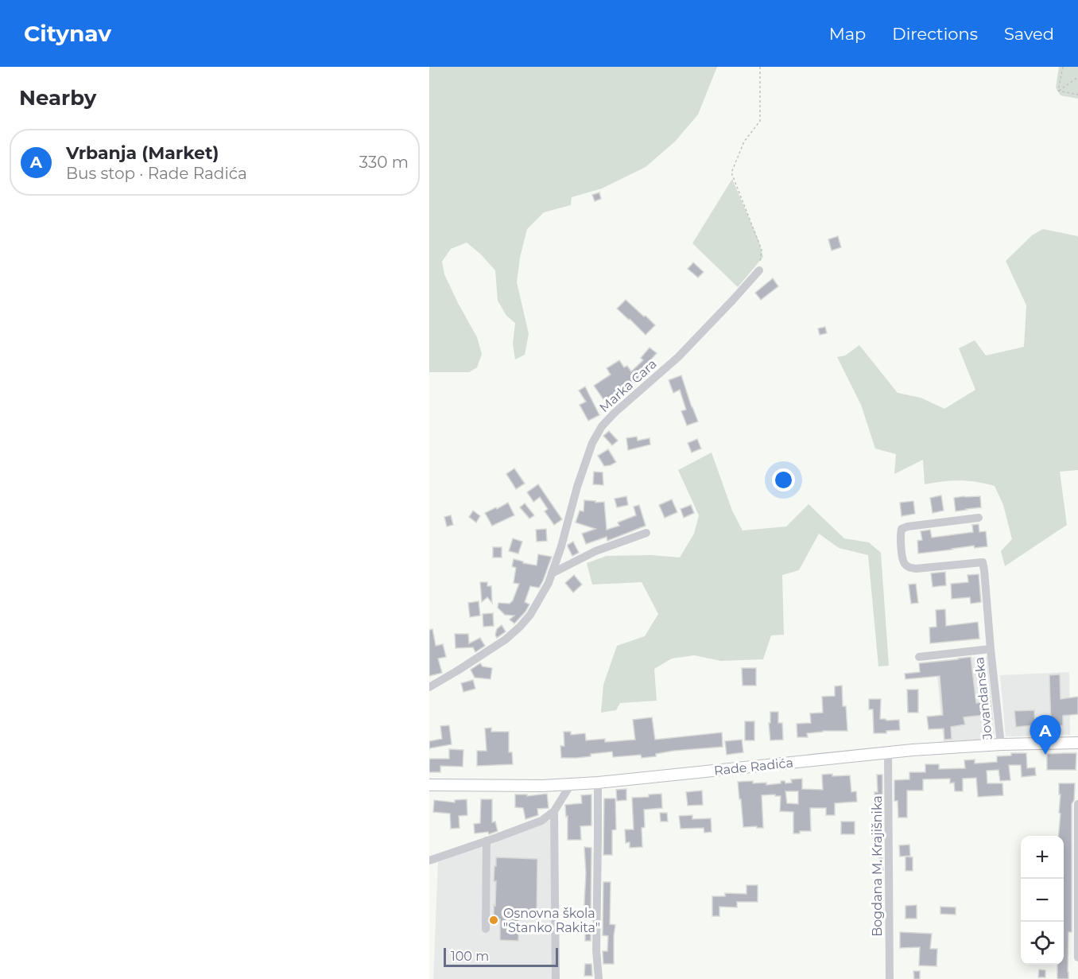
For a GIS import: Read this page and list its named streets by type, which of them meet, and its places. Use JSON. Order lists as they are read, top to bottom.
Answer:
{
  "streets": {
    "main road": ["Rade Radića"],
    "street": ["Marka Cara", "Jovandanska", "Bogdana M. Krajišnika"]
  },
  "crossings": [
    ["Jovandanska", "Rade Radića"],
    ["Rade Radića", "Bogdana M. Krajišnika"]
  ],
  "places": ["Osnovna škola \"Stanko Rakita\""],
  "scale_bar": "100 m",
  "page": {
    "header": "Citynav",
    "nav": ["Map", "Directions", "Saved"],
    "heading": "Nearby",
    "list": [
      {
        "mark": "A",
        "name": "Vrbanja (Market)",
        "note": "Bus stop · Rade Radića",
        "value": "330 m"
      }
    ],
    "pins": "A",
    "map_buttons": ["+", "−"],
    "scale": "100 m"
  }
}
